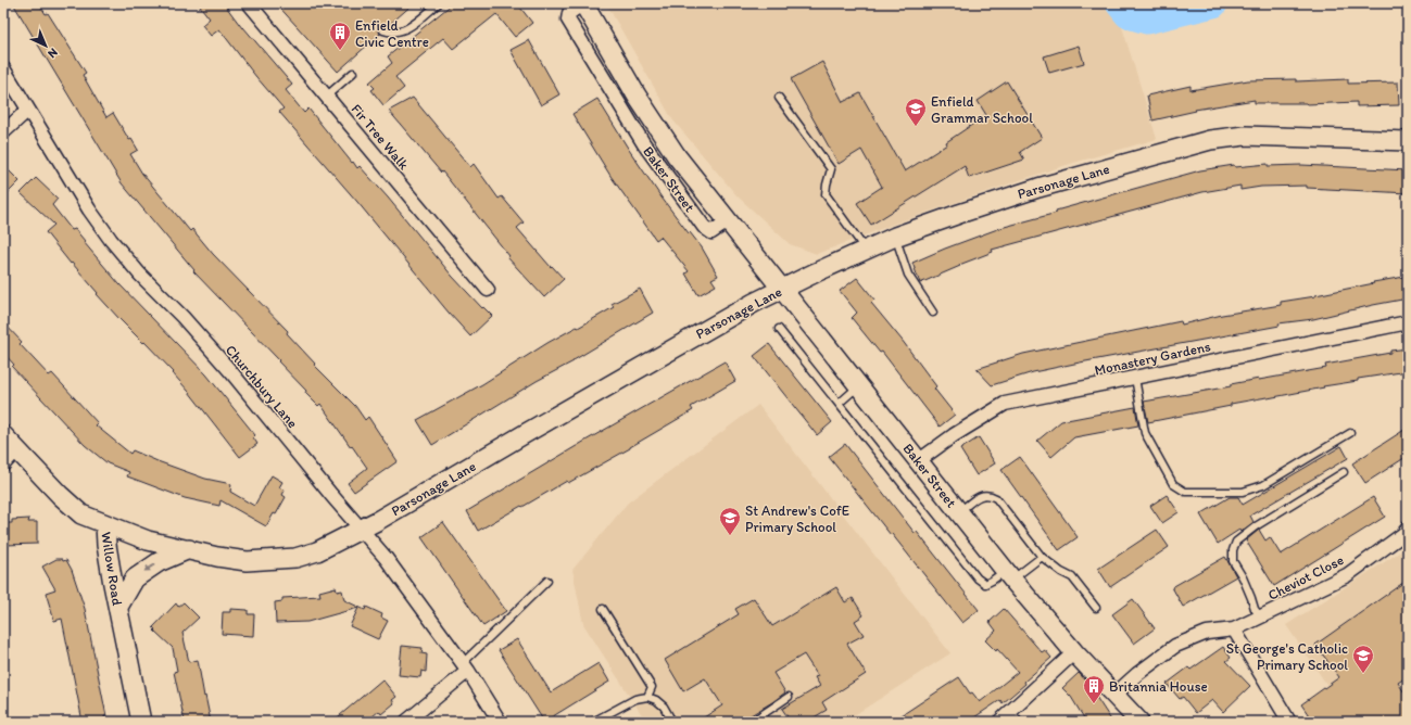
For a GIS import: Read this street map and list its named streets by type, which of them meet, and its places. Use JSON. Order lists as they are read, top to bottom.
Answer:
{
  "streets": {
    "street": [
      "Fir Tree Walk",
      "Baker Street",
      "Parsonage Lane",
      "Monastery Gardens",
      "Churchbury Lane",
      "Willow Road",
      "Cheviot Close"
    ]
  },
  "crossings": [
    ["Baker Street", "Parsonage Lane"],
    ["Baker Street", "Monastery Gardens"],
    ["Baker Street", "Cheviot Close"],
    ["Parsonage Lane", "Churchbury Lane"],
    ["Parsonage Lane", "Willow Road"]
  ],
  "places": {
    "building": ["Enfield Civic Centre", "Britannia House"],
    "school or university": ["Enfield Grammar School", "St Andrew's CofE Primary School", "St George's Catholic Primary School"]
  },
  "north": "bottom right"
}
